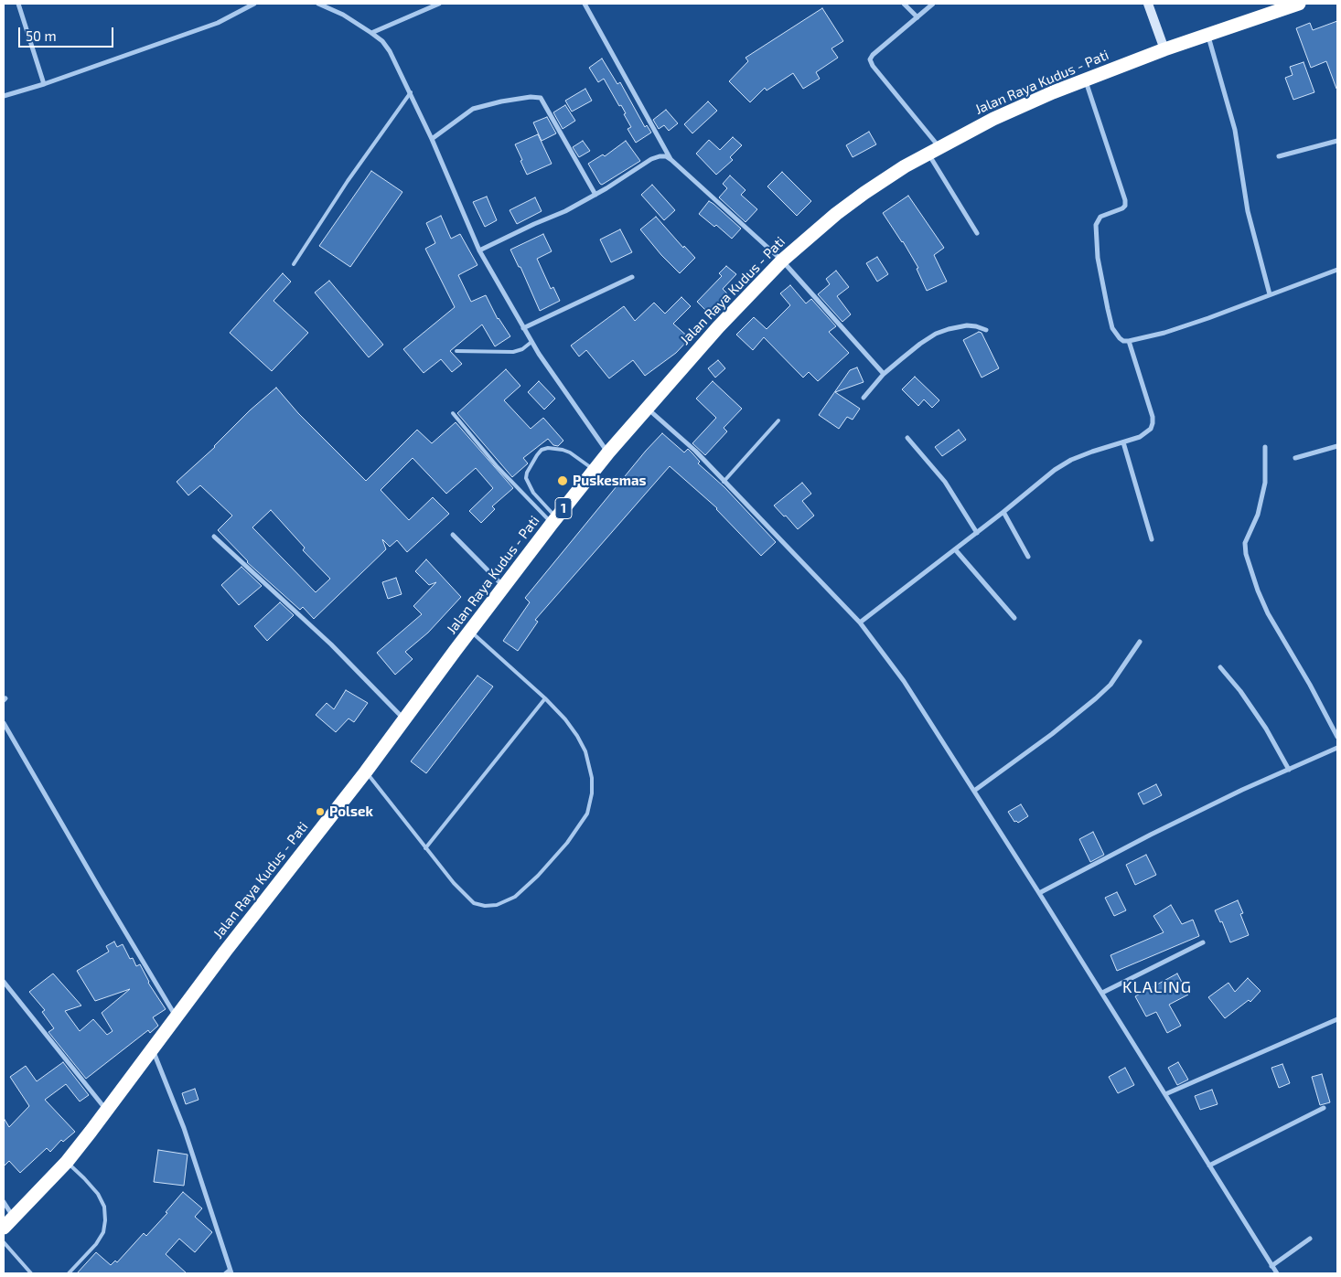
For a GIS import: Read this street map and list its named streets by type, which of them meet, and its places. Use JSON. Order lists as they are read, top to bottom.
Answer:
{
  "streets": {
    "highway": ["Jalan Raya Kudus - Pati", "1"]
  },
  "districts": ["KLALING"],
  "places": ["Puskesmas", "Polsek"],
  "scale_bar": "50 m"
}
